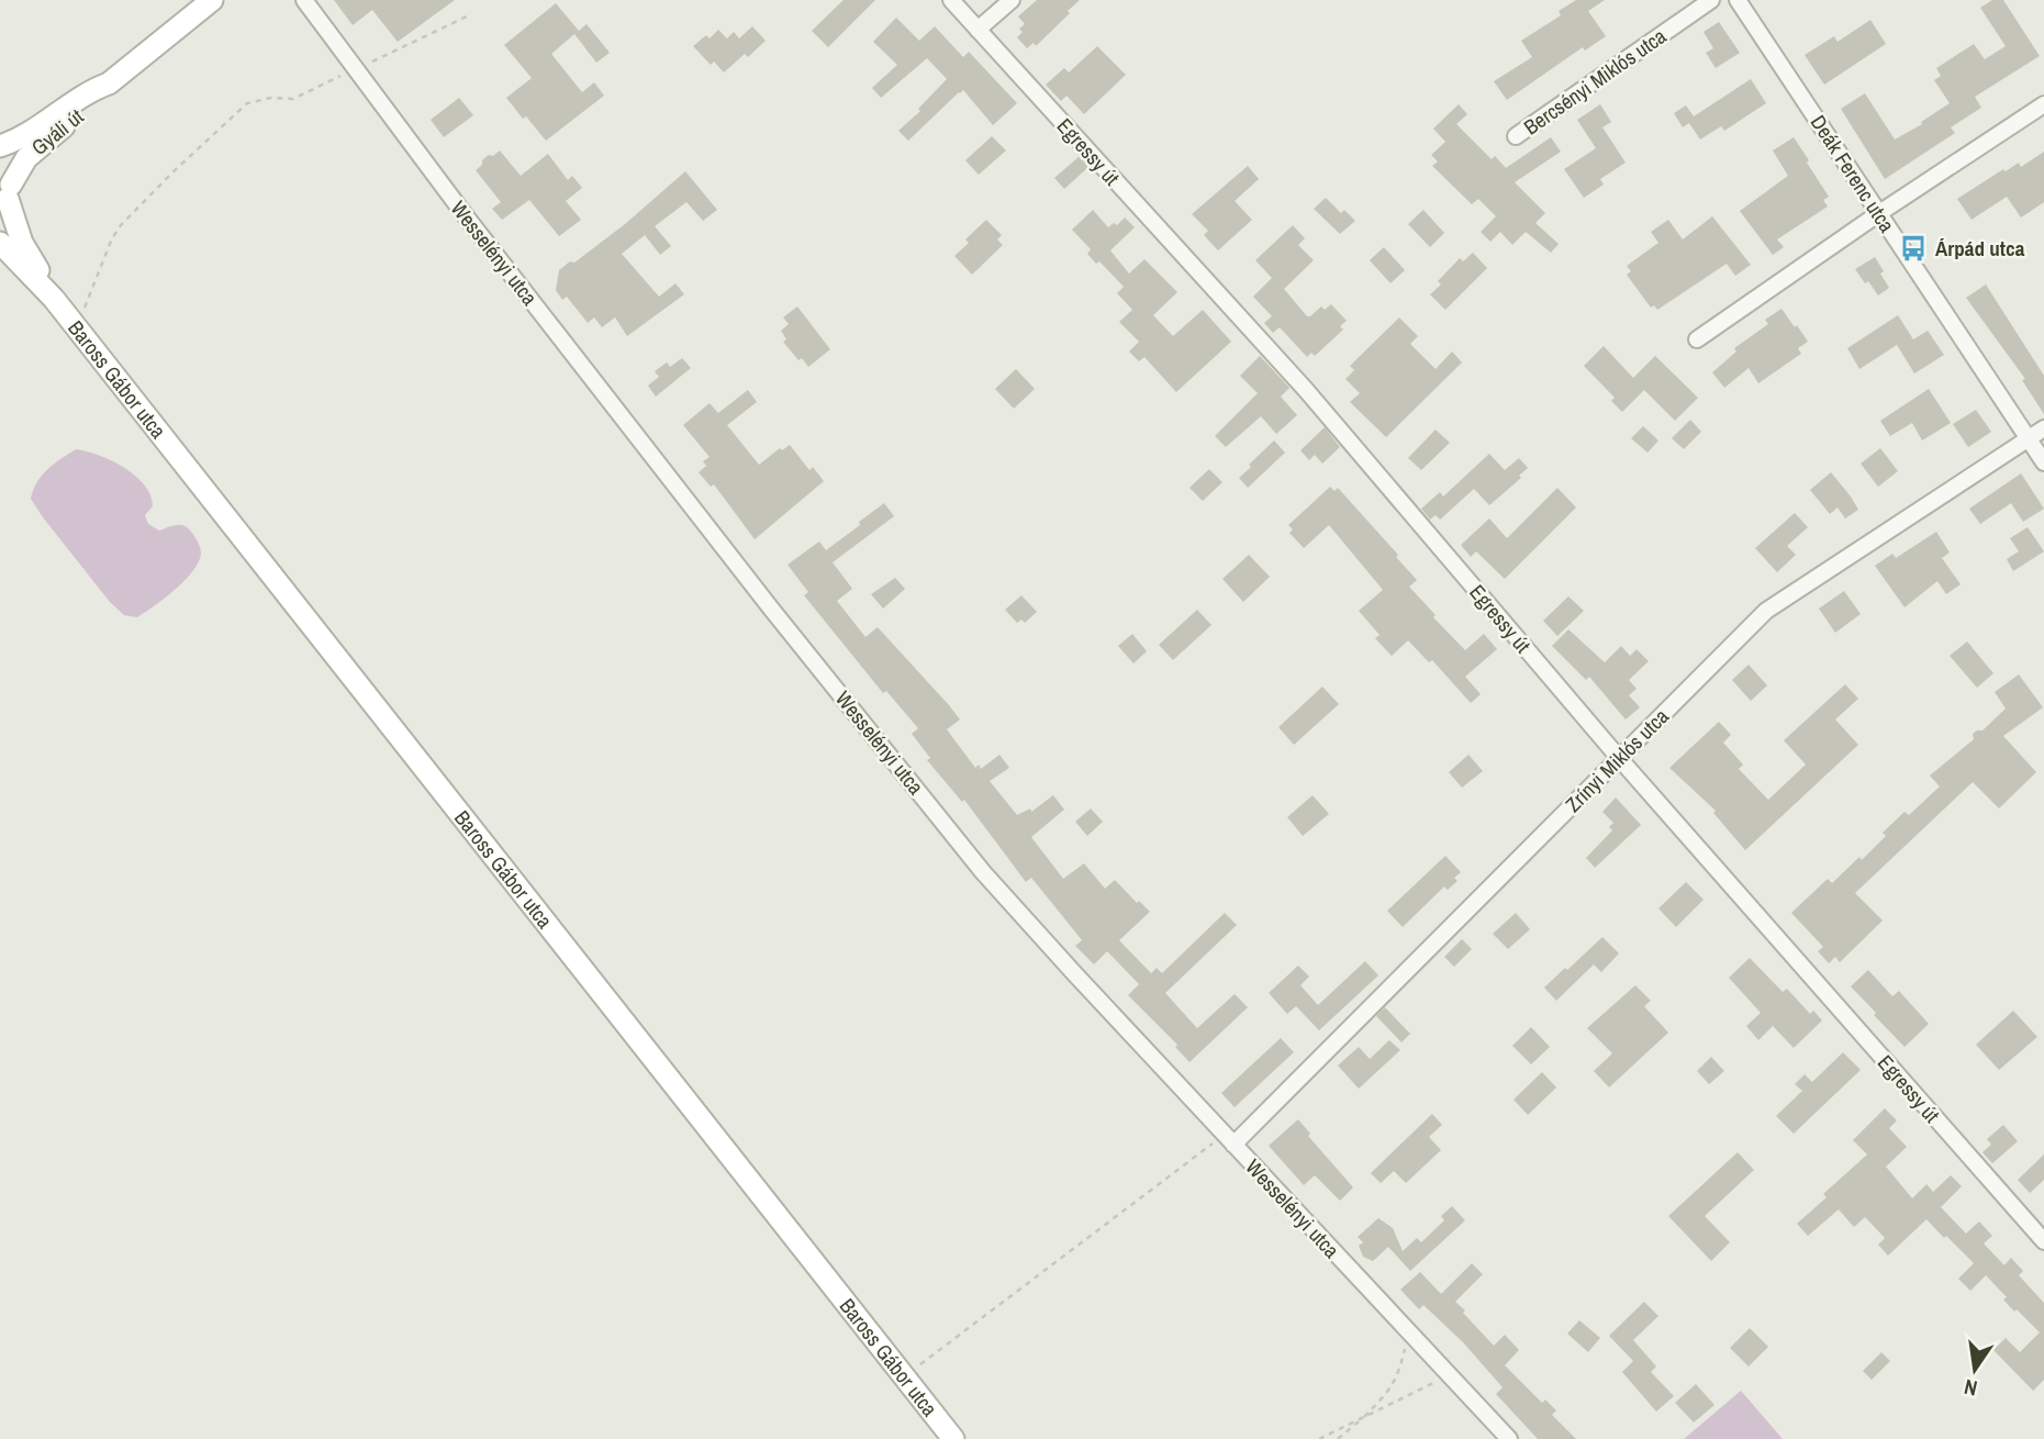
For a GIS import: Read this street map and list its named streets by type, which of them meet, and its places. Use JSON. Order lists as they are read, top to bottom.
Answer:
{
  "streets": {
    "street": [
      "Bercsényi Miklós utca",
      "Gyáli út",
      "Egressy út",
      "Deák Ferenc utca",
      "Wesselényi utca",
      "Baross Gábor utca",
      "Zrínyi Miklós utca"
    ]
  },
  "crossings": [
    ["Gyáli út", "Baross Gábor utca"],
    ["Egressy út", "Zrínyi Miklós utca"],
    ["Deák Ferenc utca", "Zrínyi Miklós utca"],
    ["Wesselényi utca", "Zrínyi Miklós utca"]
  ],
  "places": {
    "bus stop": ["Árpád utca"]
  },
  "north": "bottom"
}
